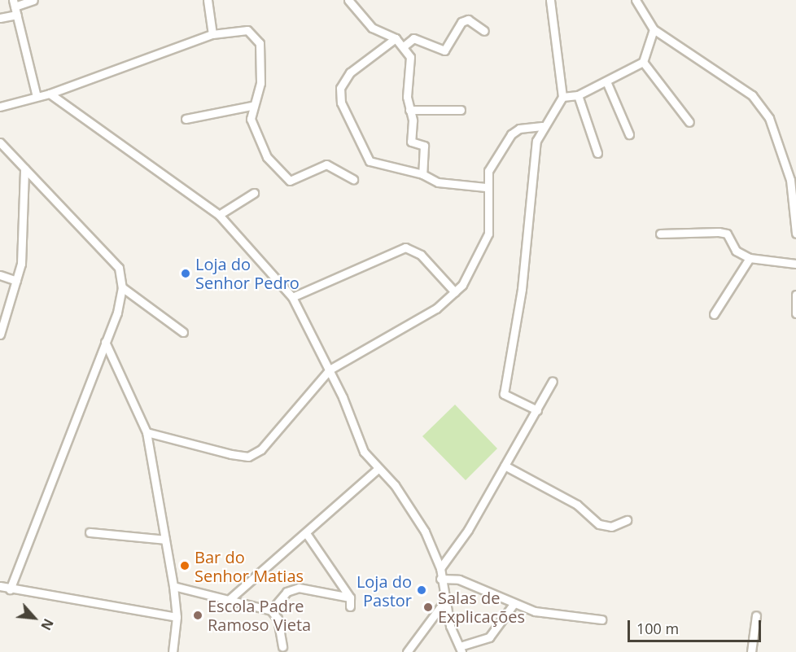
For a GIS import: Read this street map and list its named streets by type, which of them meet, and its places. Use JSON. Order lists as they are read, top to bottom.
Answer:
{
  "places": [
    "Loja do Senhor Pedro",
    "Bar do Senhor Matias",
    "Loja do Pastor",
    "Salas de Explicações",
    "Escola Padre Ramoso Vieta"
  ],
  "scale_bar": "100 m",
  "north": "bottom right"
}
